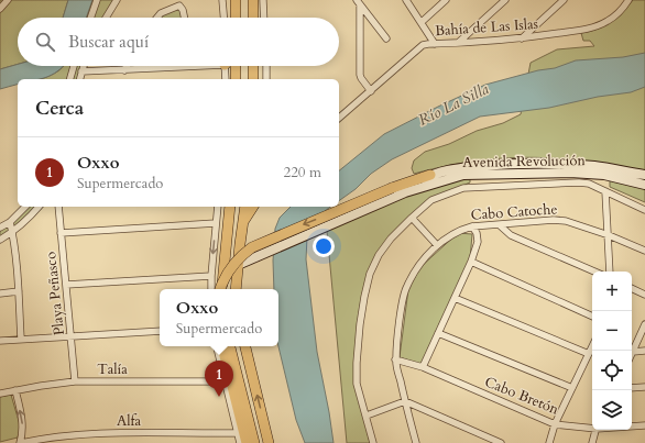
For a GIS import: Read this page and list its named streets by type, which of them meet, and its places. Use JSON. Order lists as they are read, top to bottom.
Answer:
{
  "streets": {
    "main road": ["Avenida Revolución"],
    "street": [
      "Bahía de Las Islas",
      "Cabo Catoche",
      "Playa Peñasco",
      "Talía",
      "Cabo Bretón",
      "Alfa"
    ]
  },
  "crossings": [
    ["Cabo Catoche", "Cabo Bretón"],
    ["Playa Peñasco", "Talía"]
  ],
  "water": ["Río La Silla"],
  "page": {
    "search": "Buscar aquí",
    "heading": "Cerca",
    "list": [
      {
        "mark": "1",
        "name": "Oxxo",
        "note": "Supermercado",
        "value": "220 m"
      }
    ],
    "map_buttons": ["+", "−"],
    "popup": ["Oxxo", "Supermercado"],
    "pins": "1"
  }
}
